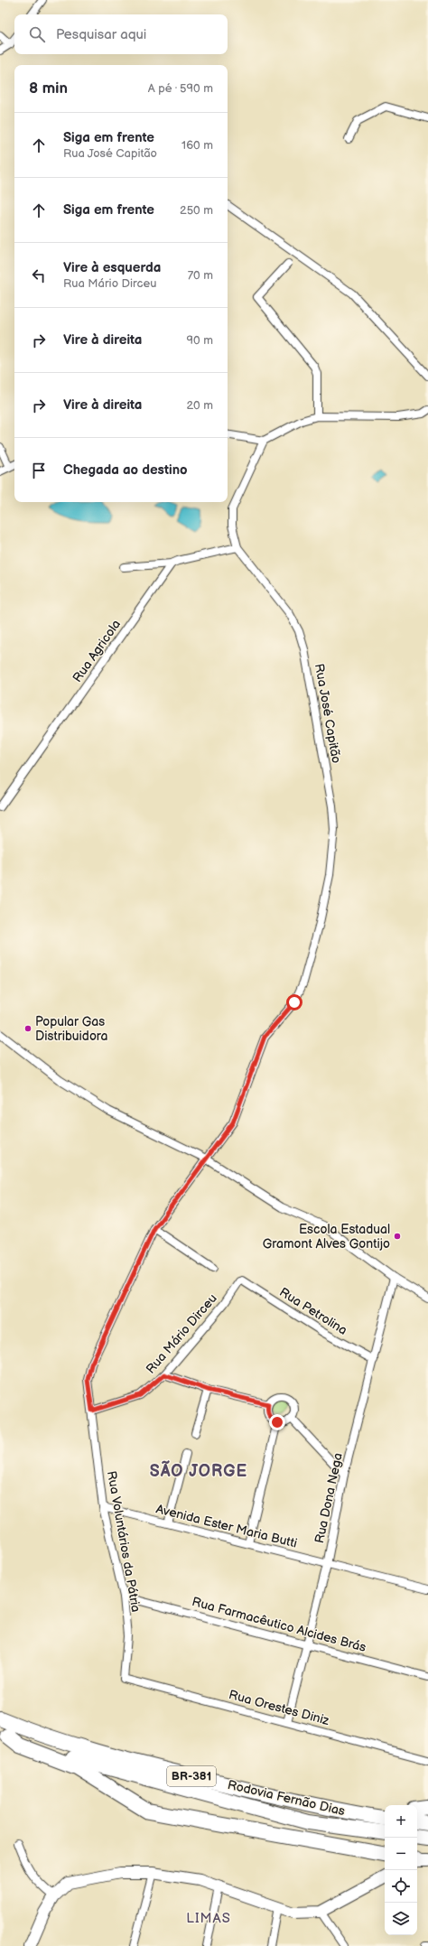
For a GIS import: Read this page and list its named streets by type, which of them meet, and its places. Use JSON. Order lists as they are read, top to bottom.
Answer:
{
  "streets": {
    "highway": ["BR-381", "Rodovia Fernão Dias"],
    "street": [
      "Rua Agricola",
      "Rua José Capitão",
      "Rua Petrolina",
      "Rua Mário Dirceu",
      "Rua Dona Nega",
      "Avenida Ester Maria Butti",
      "Rua Voluntários da Pátria",
      "Rua Farmacêutico Alcides Brás",
      "Rua Orestes Diniz"
    ]
  },
  "crossings": [
    ["Rua José Capitão", "Rua Voluntários da Pátria"],
    ["Rua Petrolina", "Rua Mário Dirceu"],
    ["Rua Petrolina", "Rua Dona Nega"],
    ["Rua Mário Dirceu", "Rua Voluntários da Pátria"],
    ["Rua Dona Nega", "Avenida Ester Maria Butti"],
    ["Rua Dona Nega", "Rua Farmacêutico Alcides Brás"],
    ["Rua Dona Nega", "Rua Orestes Diniz"],
    ["Avenida Ester Maria Butti", "Rua Voluntários da Pátria"],
    ["Rua Voluntários da Pátria", "Rua Farmacêutico Alcides Brás"],
    ["Rua Voluntários da Pátria", "Rua Orestes Diniz"]
  ],
  "districts": ["SÃO JORGE", "LIMAS"],
  "places": ["Popular Gas Distribuidora", "Escola Estadual Gramont Alves Gontijo"],
  "page": {
    "search": "Pesquisar aqui",
    "heading": ["8 min", "A pé · 590 m"],
    "list": [
      ["Siga em frente", "Rua José Capitão", "160 m"],
      ["Siga em frente", "250 m"],
      ["Vire à esquerda", "Rua Mário Dirceu", "70 m"],
      ["Vire à direita", "90 m"],
      ["Vire à direita", "20 m"],
      "Chegada ao destino"
    ],
    "map_buttons": ["+", "−"]
  }
}
